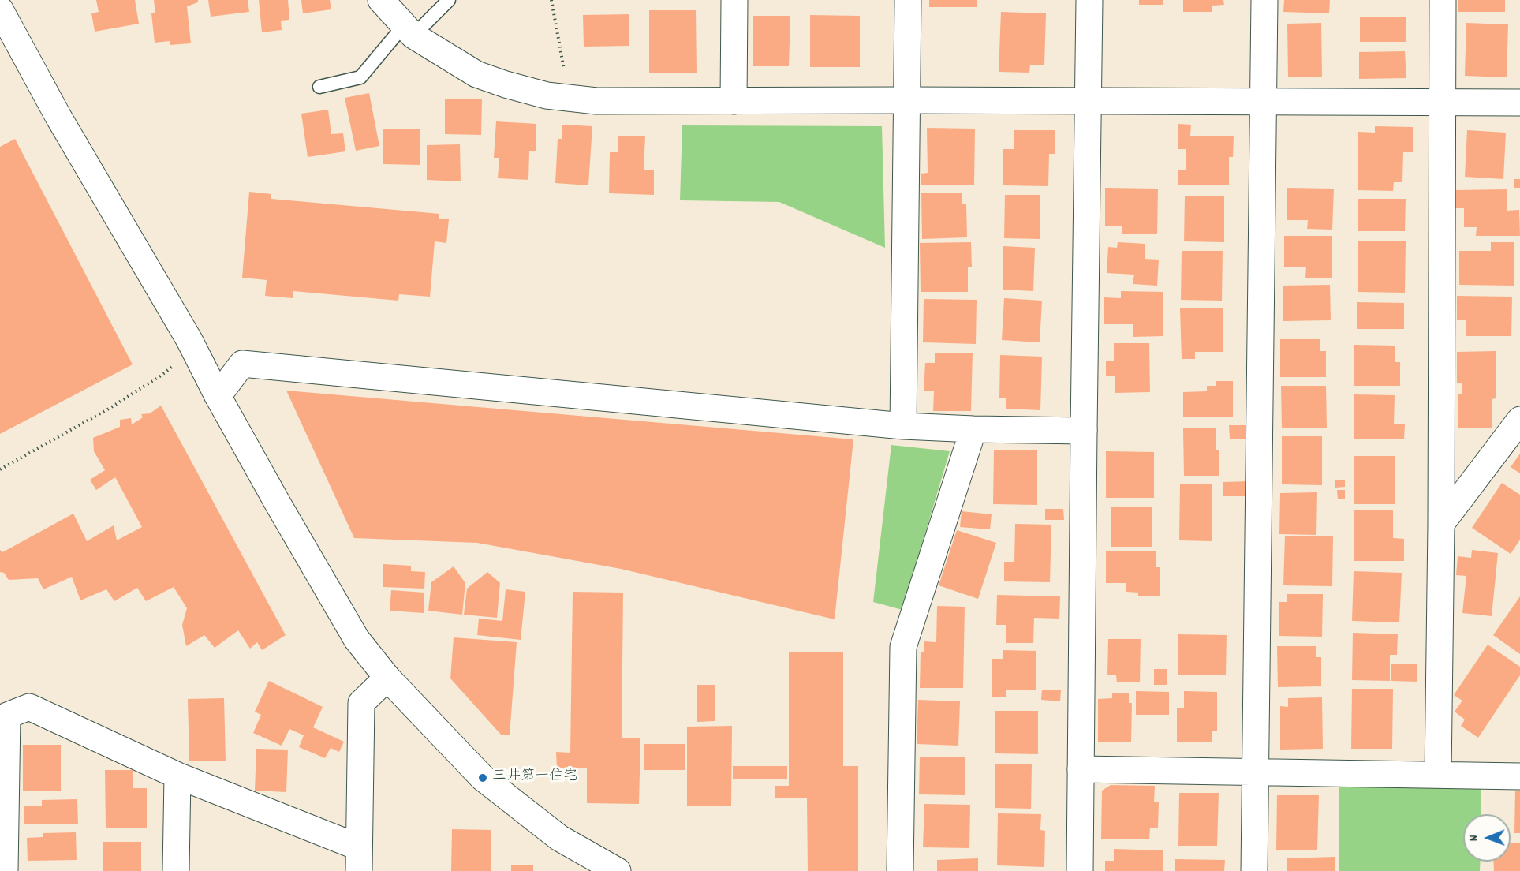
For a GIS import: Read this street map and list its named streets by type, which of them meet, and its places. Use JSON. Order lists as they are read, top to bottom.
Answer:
{
  "places": ["三井第一住宅"],
  "north": "left"
}
